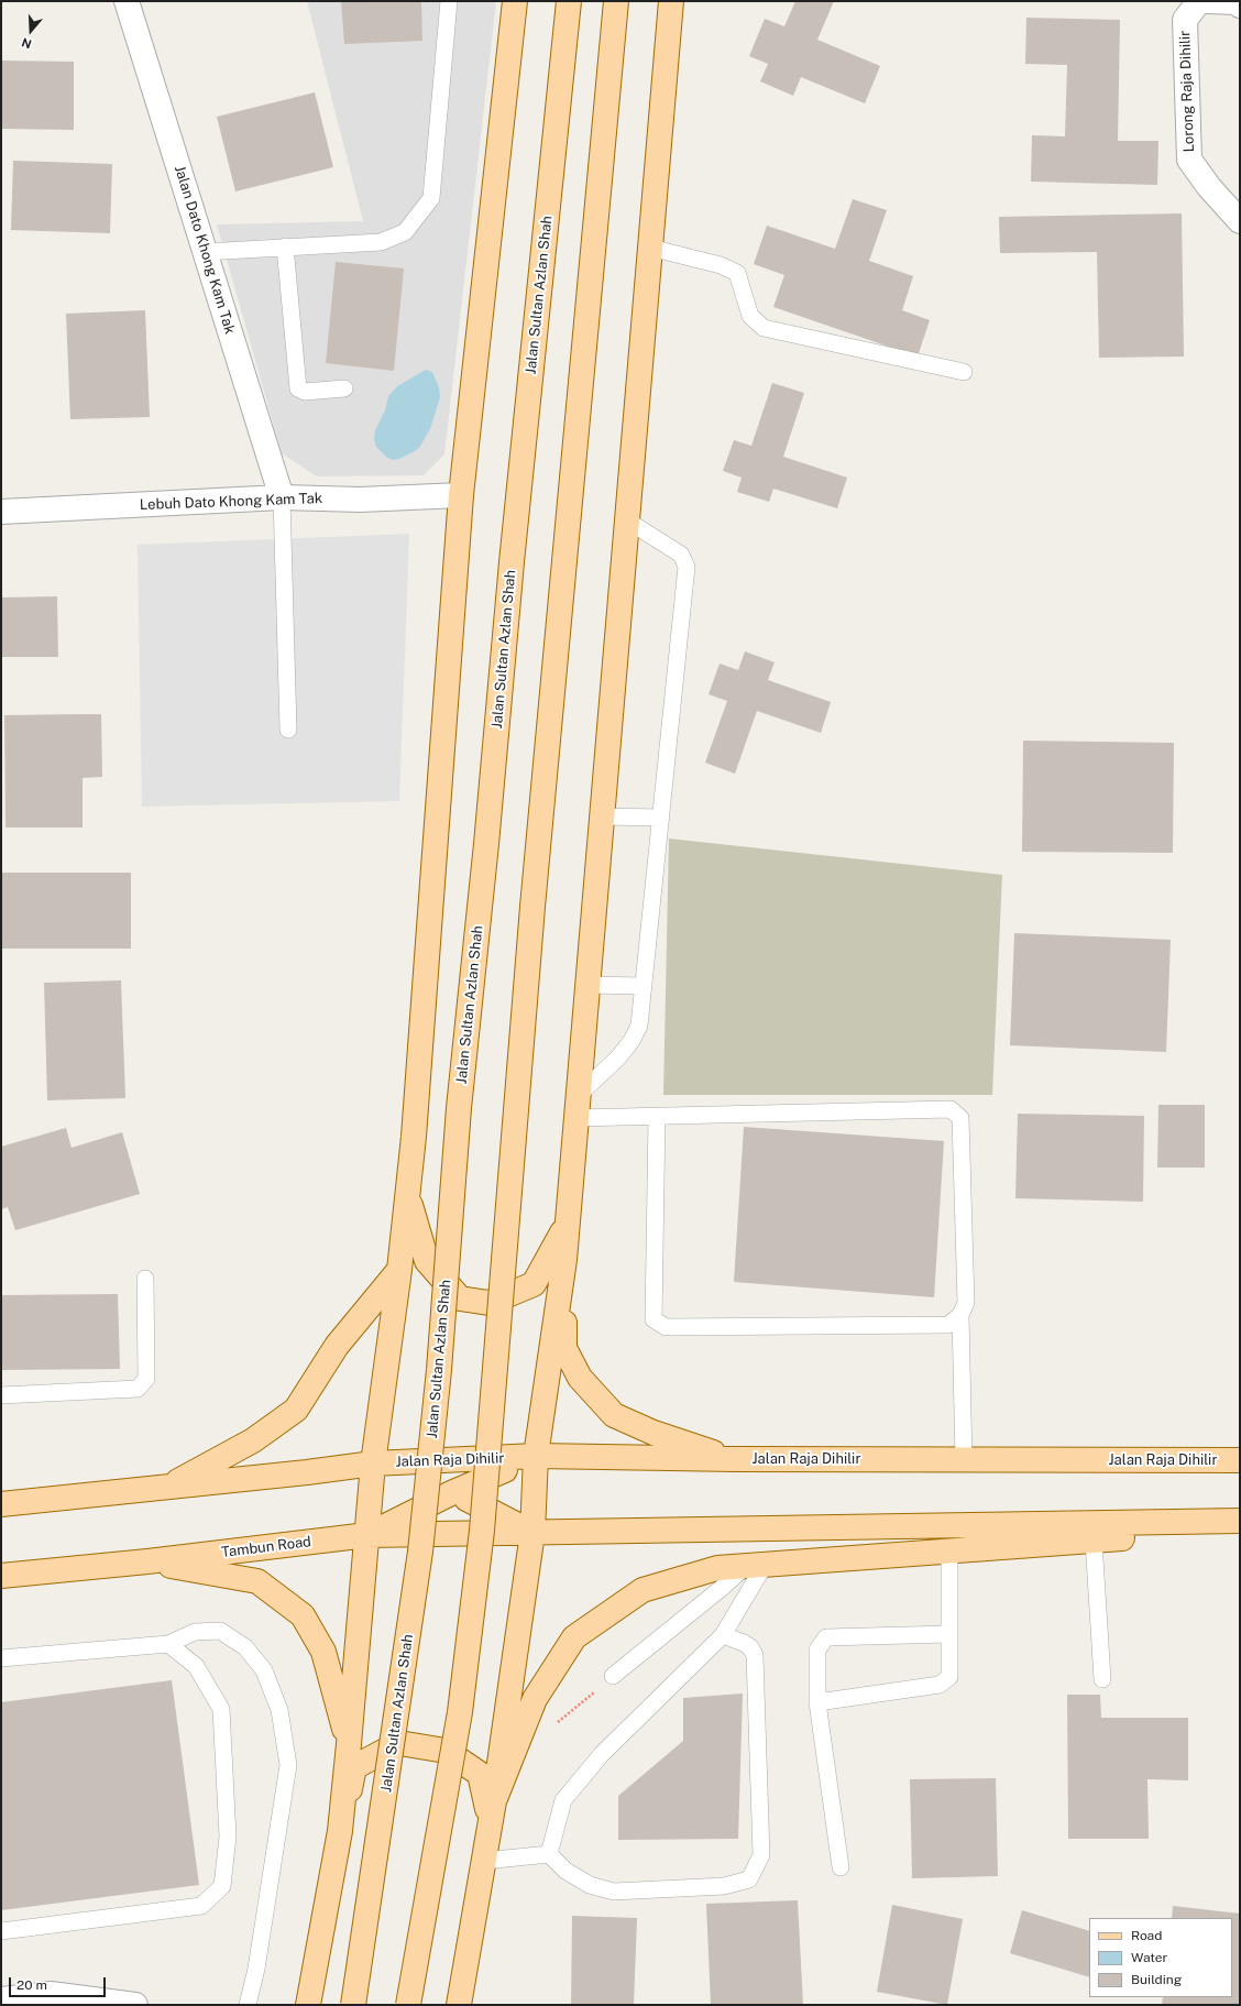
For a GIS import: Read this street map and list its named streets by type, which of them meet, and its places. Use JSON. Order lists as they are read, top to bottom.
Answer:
{
  "streets": {
    "main road": ["Jalan Sultan Azlan Shah", "Jalan Raja Dihilir", "Tambun Road"],
    "street": ["Lorong Raja Dihilir", "Jalan Dato Khong Kam Tak", "Lebuh Dato Khong Kam Tak"]
  },
  "crossings": [
    ["Jalan Dato Khong Kam Tak", "Lebuh Dato Khong Kam Tak"]
  ],
  "legend": ["Road", "Water", "Building"],
  "scale_bar": "20 m",
  "north": "bottom"
}
